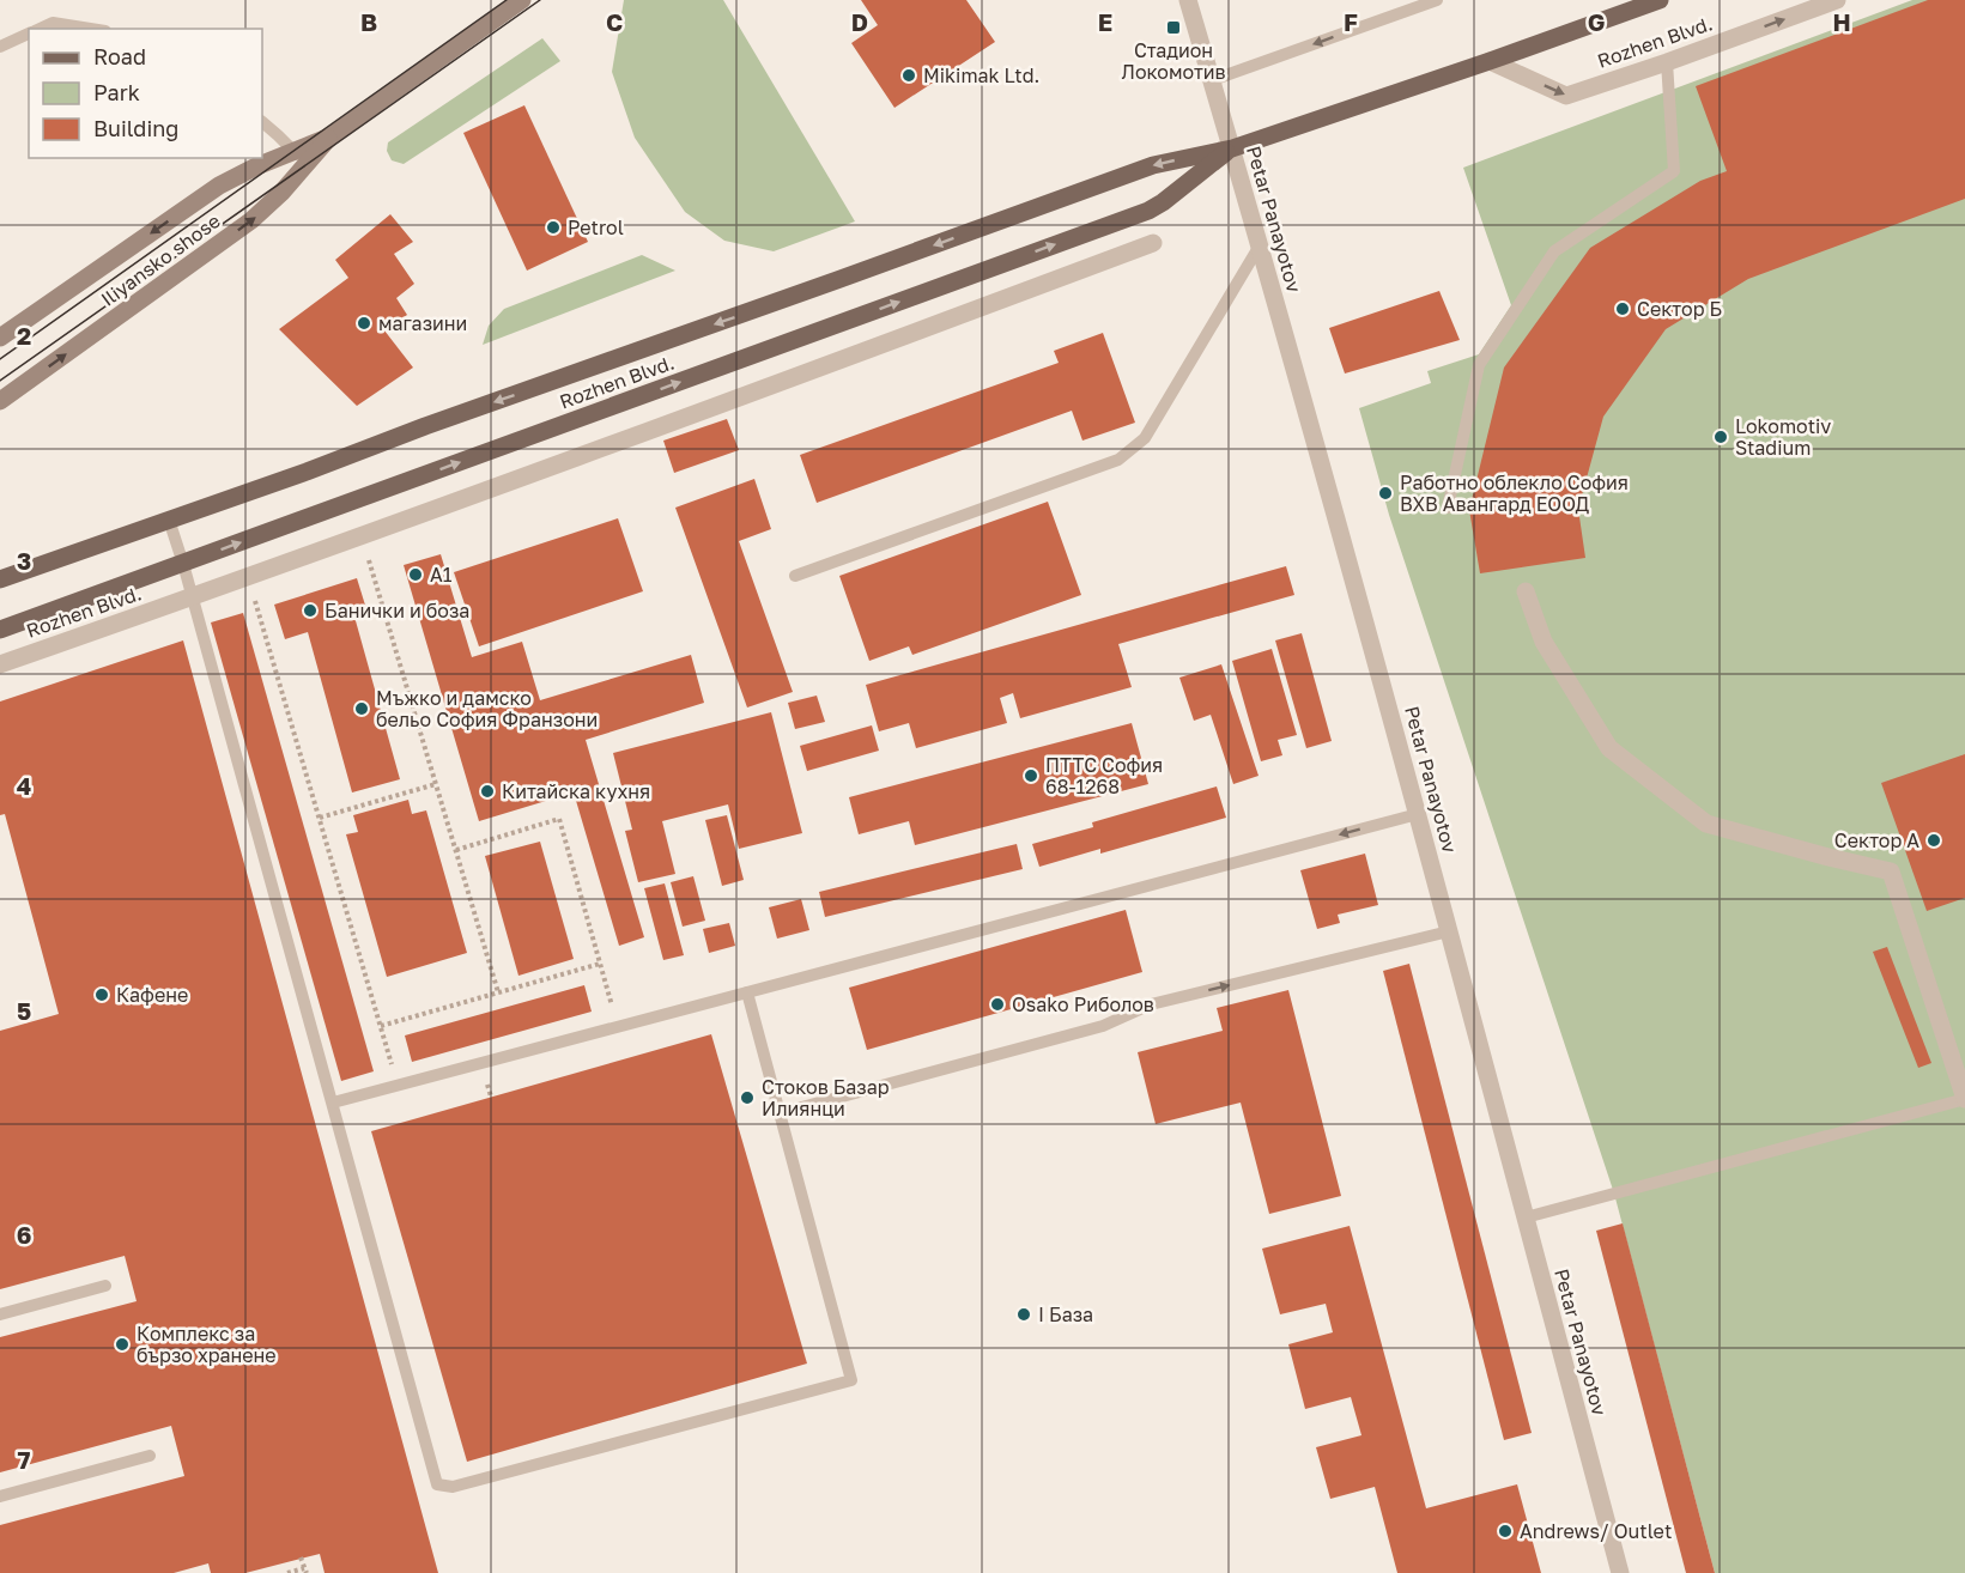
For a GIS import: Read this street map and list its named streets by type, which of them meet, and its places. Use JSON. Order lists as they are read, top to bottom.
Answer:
{
  "streets": {
    "main road": ["Rozhen Blvd."],
    "street": ["Petar Panayotov", "Iliyansko shose"]
  },
  "crossings": [
    ["Rozhen Blvd.", "Petar Panayotov"]
  ],
  "places": {
    "transit": ["Стадион Локомотив"],
    "other": [
      "Mikimak Ltd.",
      "Petrol",
      "Сектор Б",
      "магазини",
      "Lokomotiv Stadium",
      "Работно облекло София ВХВ Авангард ЕООД",
      "A1",
      "Банички и боза",
      "Мъжко и дамско бельо София Франзони",
      "ПТТС София 68-1268",
      "Китайска кухня",
      "Сектор А",
      "Кафене",
      "Osako Риболов",
      "Стоков Базар Илиянци",
      "I База",
      "Комплекс за бързо хранене",
      "Andrews/ Outlet"
    ]
  },
  "legend": ["Road", "Park", "Building"],
  "grid": {
    "columns": [
      "B",
      "C",
      "D",
      "E",
      "F",
      "G",
      "H"
    ],
    "rows": [
      "2",
      "3",
      "4",
      "5",
      "6",
      "7"
    ]
  }
}
